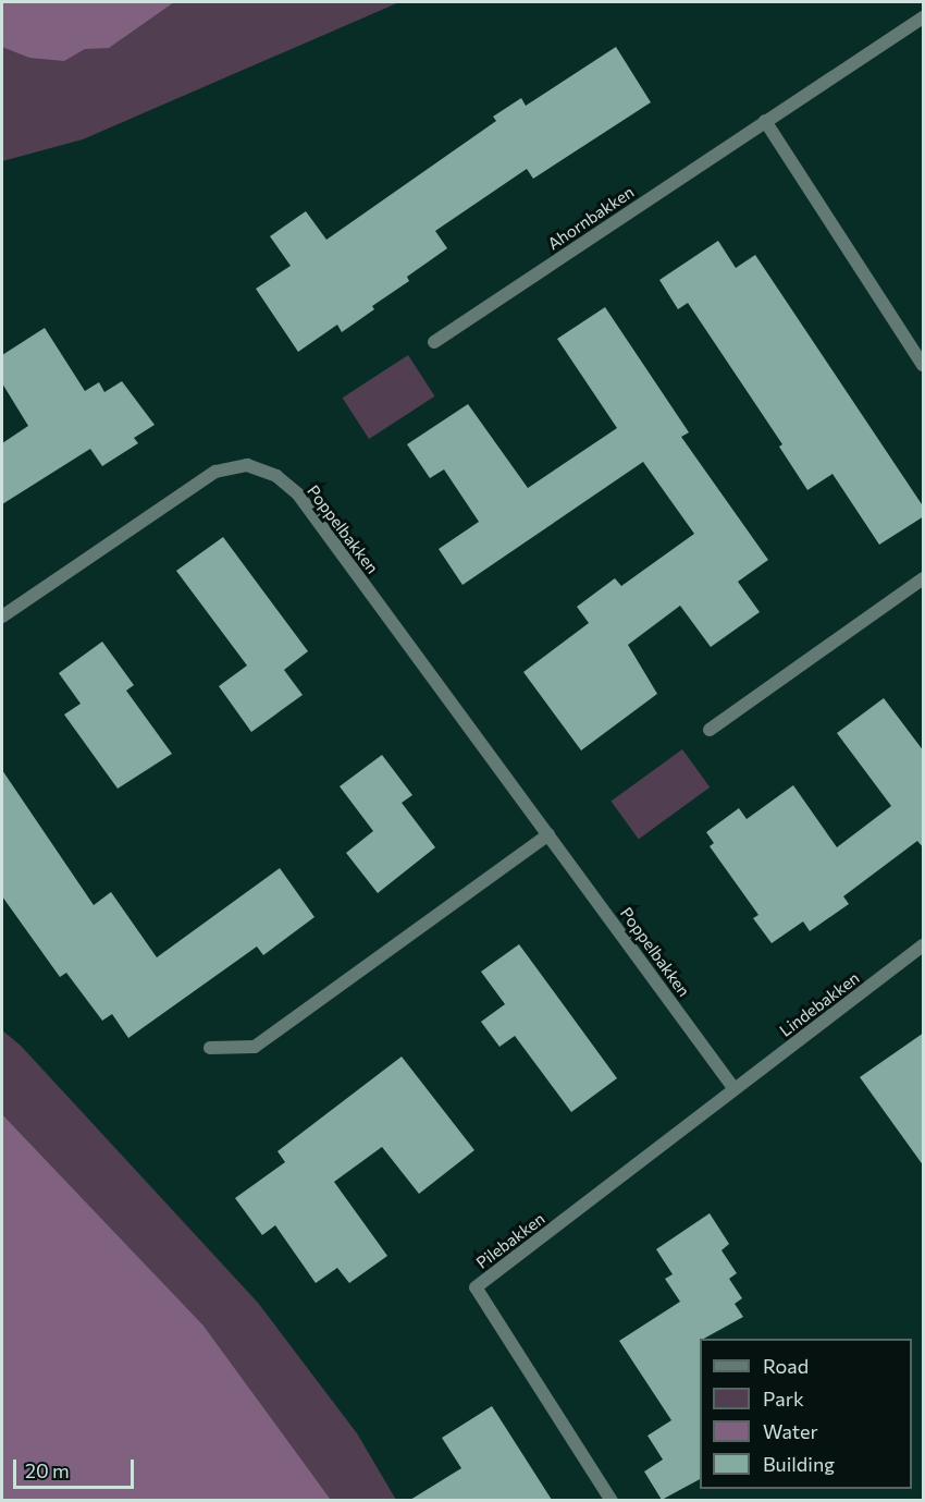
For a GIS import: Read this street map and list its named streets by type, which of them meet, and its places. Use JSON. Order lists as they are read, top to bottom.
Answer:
{
  "streets": {
    "street": [
      "Ahornbakken",
      "Poppelbakken",
      "Lindebakken",
      "Pilebakken"
    ]
  },
  "crossings": [
    ["Poppelbakken", "Lindebakken"],
    ["Poppelbakken", "Pilebakken"],
    ["Lindebakken", "Pilebakken"]
  ],
  "legend": [
    "Road",
    "Park",
    "Water",
    "Building"
  ],
  "scale_bar": "20 m"
}
